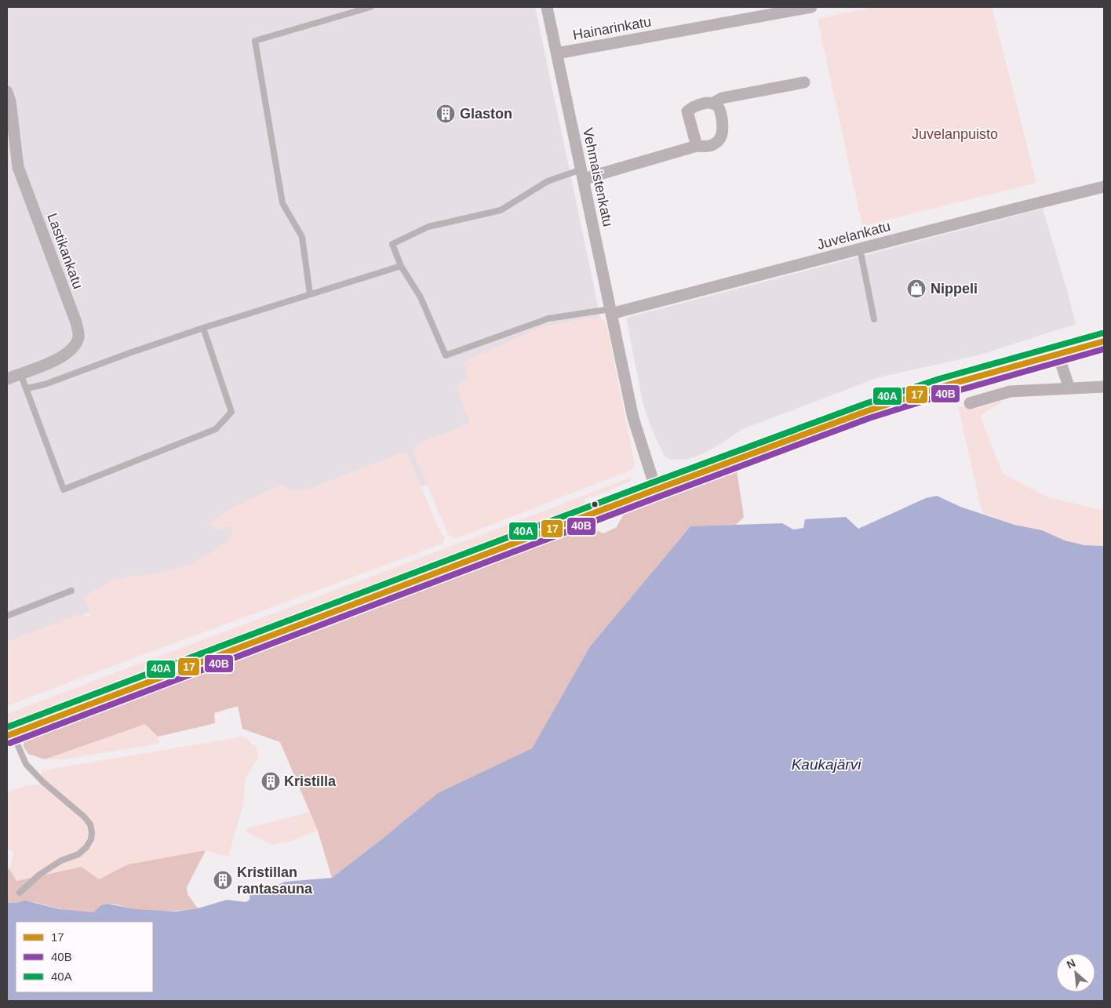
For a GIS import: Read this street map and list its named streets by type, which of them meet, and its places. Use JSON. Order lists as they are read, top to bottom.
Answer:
{
  "streets": {
    "street": [
      "Hainarinkatu",
      "Vehmaistenkatu",
      "Juvelankatu",
      "Lastikankatu"
    ]
  },
  "crossings": [
    ["Hainarinkatu", "Vehmaistenkatu"],
    ["Vehmaistenkatu", "Juvelankatu"]
  ],
  "water": ["Kaukajärvi"],
  "parks": ["Juvelanpuisto"],
  "places": {
    "building": ["Glaston", "Kristilla", "Kristillan rantasauna"],
    "shop": ["Nippeli"]
  },
  "lines": ["transit line 40A", "transit line 17", "transit line 40B"],
  "legend": ["17", "40B", "40A"],
  "north": "top left"
}
